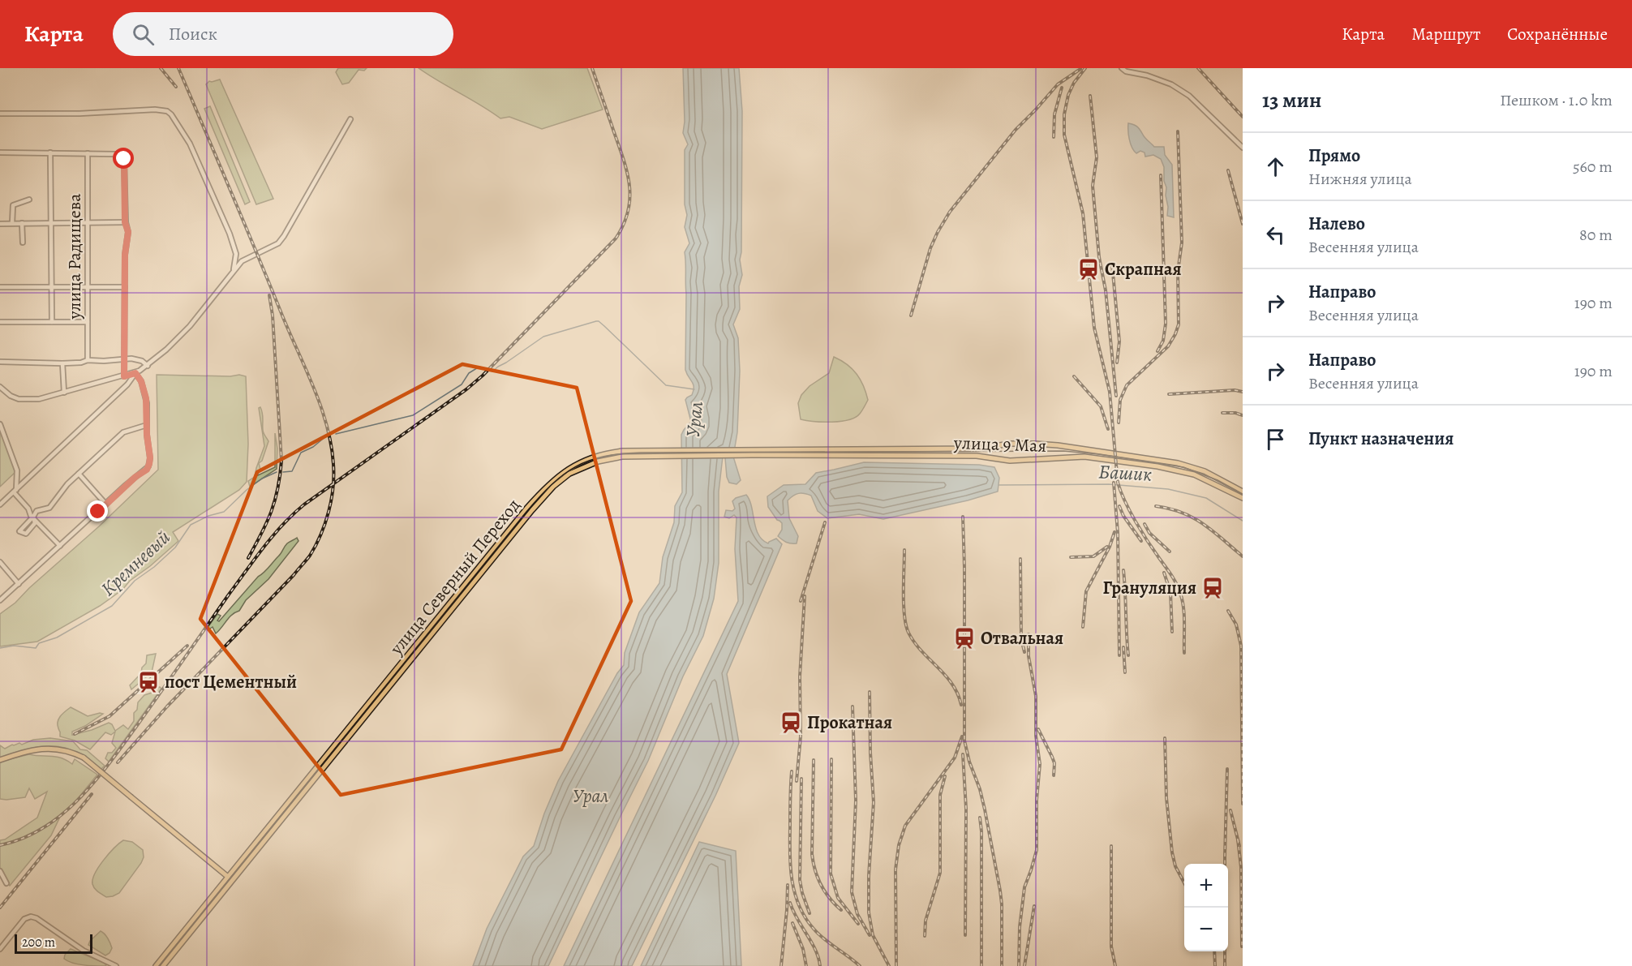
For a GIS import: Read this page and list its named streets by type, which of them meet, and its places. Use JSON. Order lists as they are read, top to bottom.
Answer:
{
  "streets": {
    "main road": ["улица 9 Мая", "улица Северный Переход"],
    "street": ["улица Радищева"]
  },
  "crossings": [
    ["улица 9 Мая", "улица Северный Переход"]
  ],
  "water": ["Урал", "Башик", "Кремневый"],
  "places": {
    "station": [
      "Скрапная",
      "Грануляция",
      "Отвальная",
      "пост Цементный",
      "Прокатная"
    ]
  },
  "scale_bar": "200 m",
  "page": {
    "header": "Карта",
    "search": "Поиск",
    "nav": ["Карта", "Маршрут", "Сохранённые"],
    "heading": ["13 мин", "Пешком · 1.0 km"],
    "list": [
      ["Прямо", "Нижняя улица", "560 m"],
      ["Налево", "Весенняя улица", "80 m"],
      ["Направо", "Весенняя улица", "190 m"],
      ["Направо", "Весенняя улица", "190 m"],
      "Пункт назначения"
    ],
    "map_buttons": ["+", "−"],
    "scale": "200 m"
  }
}
